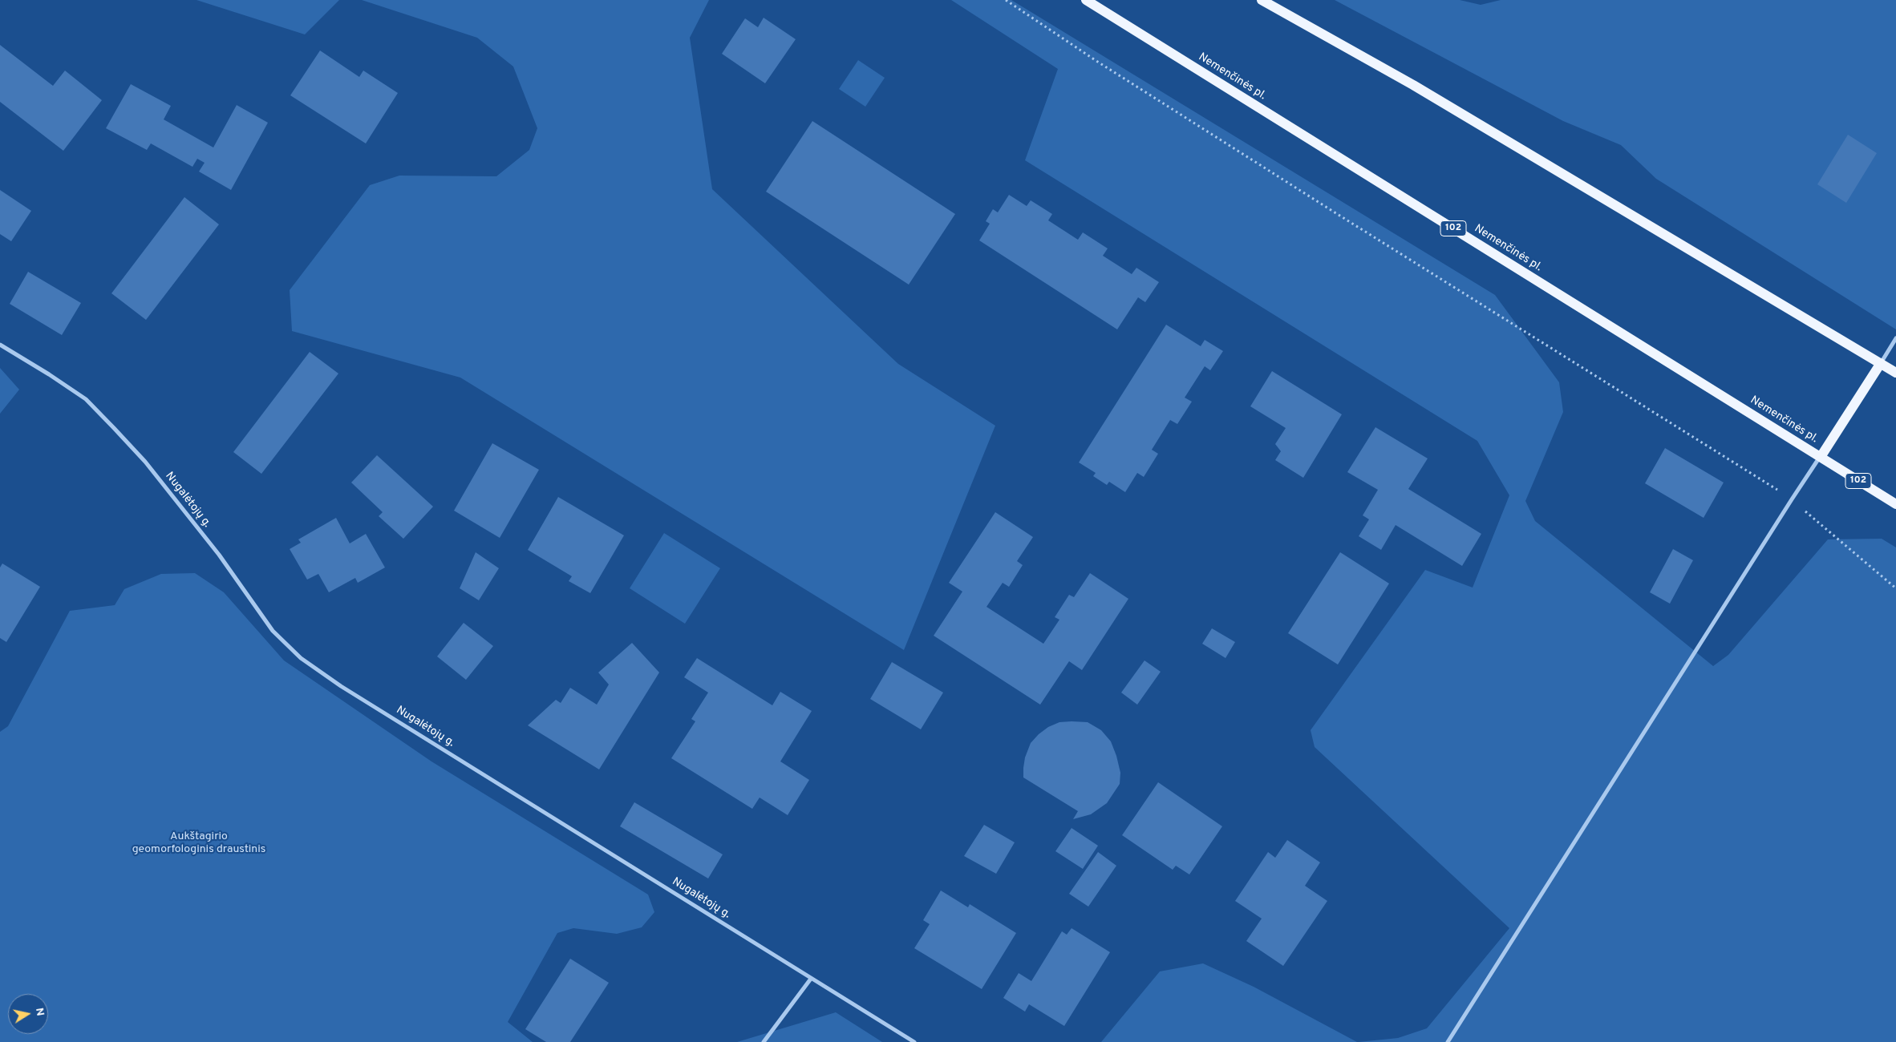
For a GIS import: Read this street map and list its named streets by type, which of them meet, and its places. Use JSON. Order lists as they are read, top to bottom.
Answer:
{
  "streets": {
    "main road": ["Nemenčinės pl.", "102"],
    "street": ["Nugalėtojų g."]
  },
  "parks": ["Aukštagirio geomorfologinis draustinis"],
  "north": "right"
}
